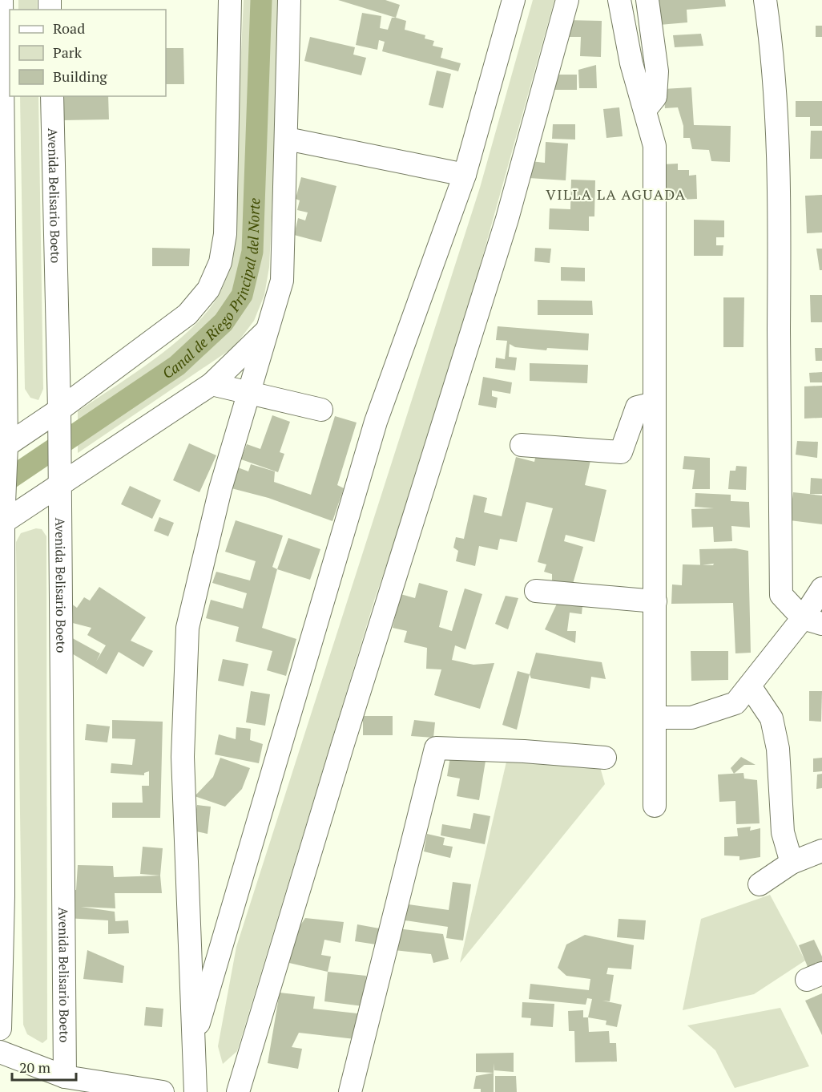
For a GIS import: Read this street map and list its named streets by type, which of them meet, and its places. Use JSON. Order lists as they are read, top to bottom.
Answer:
{
  "streets": {
    "street": ["Avenida Belisario Boeto"]
  },
  "districts": ["VILLA LA AGUADA"],
  "water": ["Canal de Riego Principal del Norte"],
  "legend": ["Road", "Park", "Building"],
  "scale_bar": "20 m"
}
